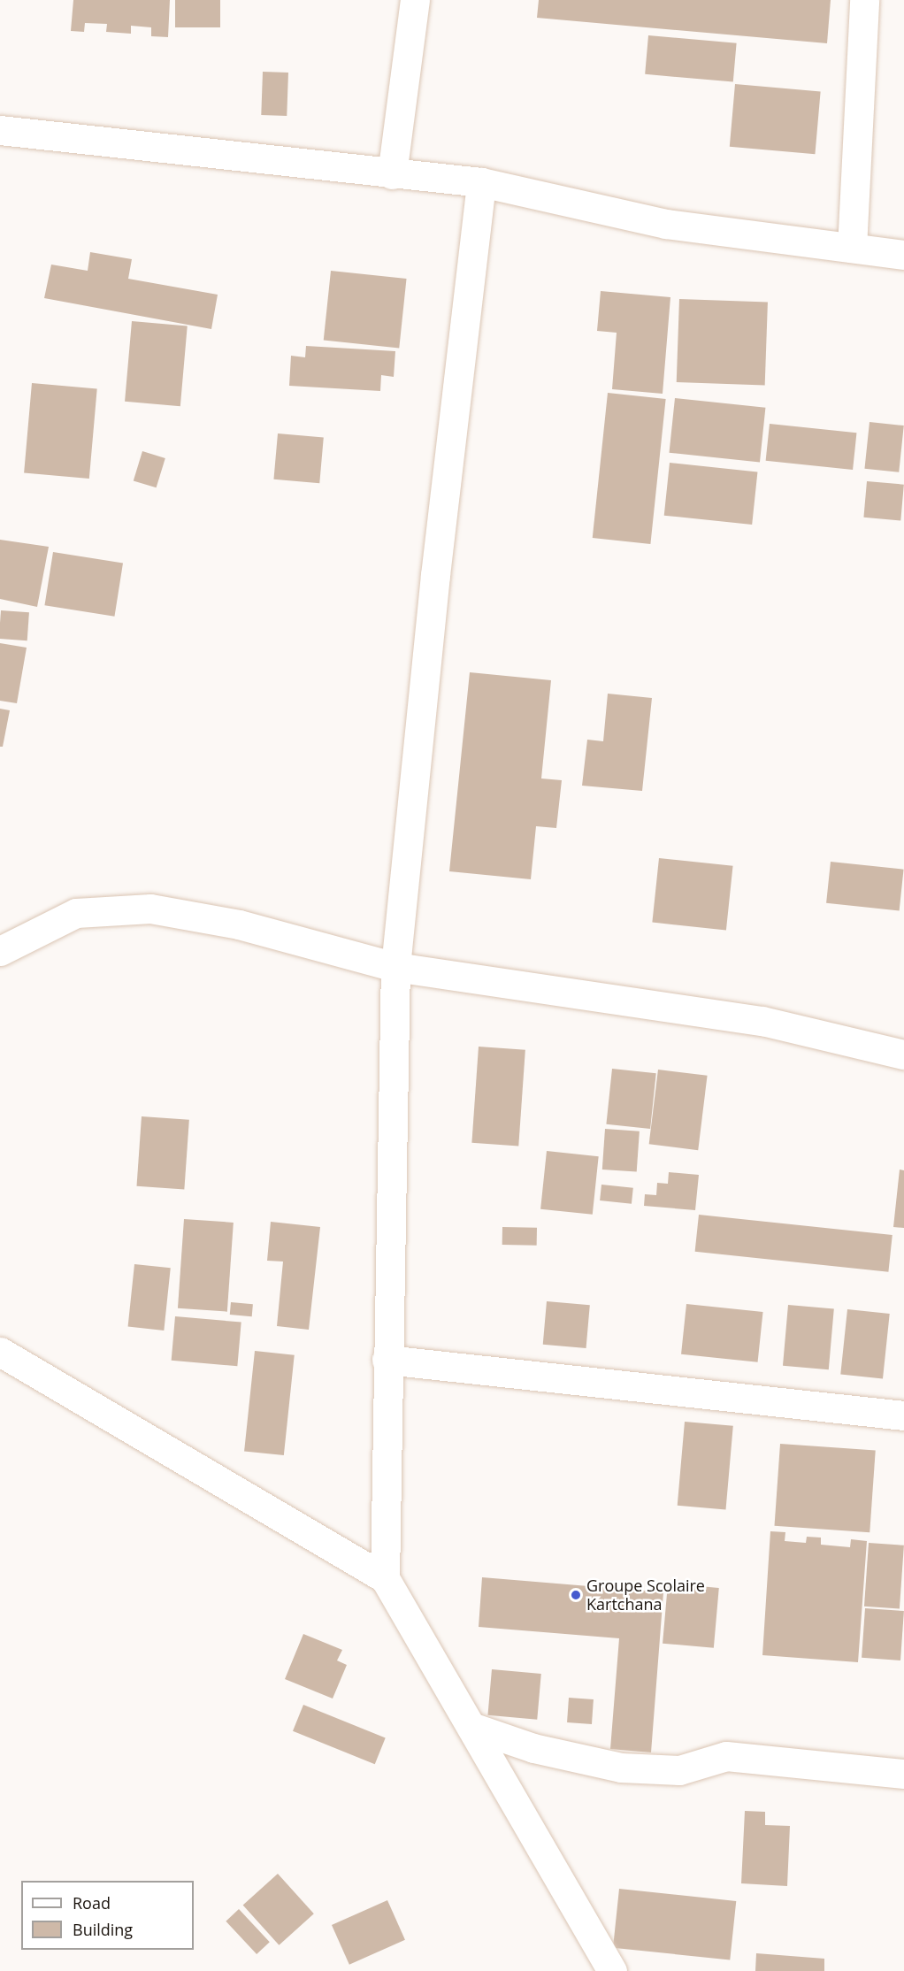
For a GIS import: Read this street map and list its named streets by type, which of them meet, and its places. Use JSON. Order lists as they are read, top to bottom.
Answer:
{
  "places": ["Groupe Scolaire Kartchana"],
  "legend": ["Road", "Building"]
}
